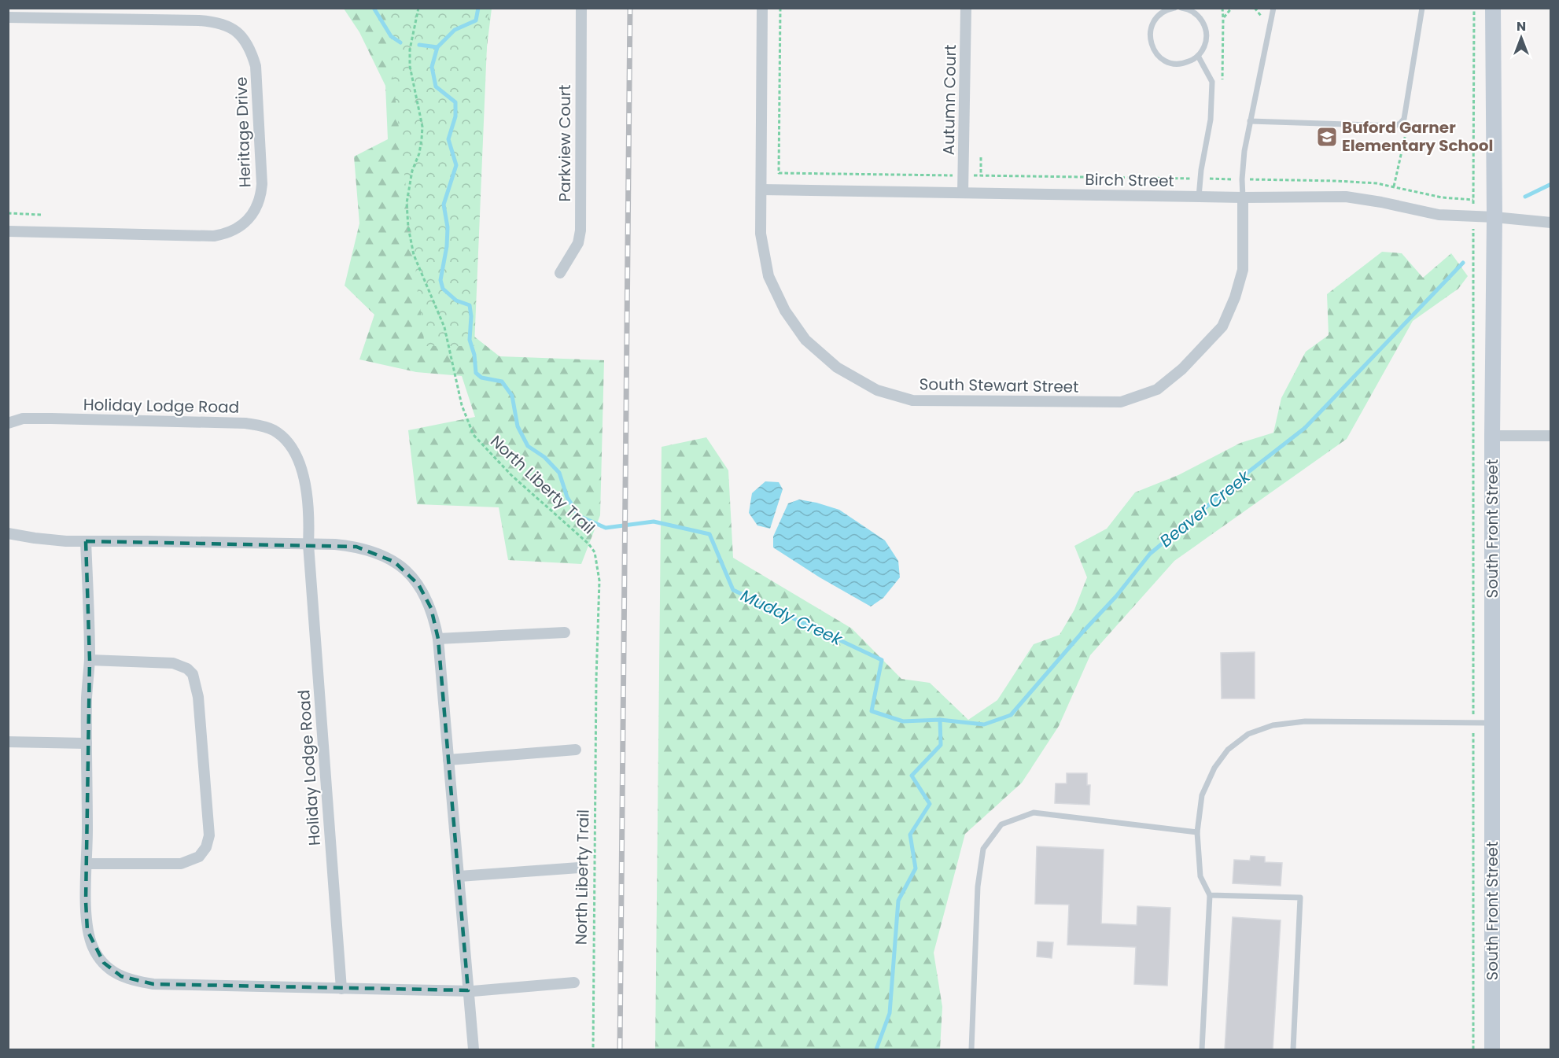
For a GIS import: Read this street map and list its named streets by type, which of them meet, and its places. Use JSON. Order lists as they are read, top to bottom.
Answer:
{
  "streets": {
    "street": [
      "Autumn Court",
      "Heritage Drive",
      "Parkview Court",
      "Birch Street",
      "South Stewart Street",
      "Holiday Lodge Road",
      "South Front Street"
    ],
    "path": ["North Liberty Trail"]
  },
  "crossings": [
    ["Autumn Court", "Birch Street"],
    ["Birch Street", "South Stewart Street"],
    ["Birch Street", "South Front Street"]
  ],
  "water": ["Beaver Creek", "Muddy Creek"],
  "places": {
    "school or university": ["Buford Garner Elementary School"]
  },
  "north": "top"
}
